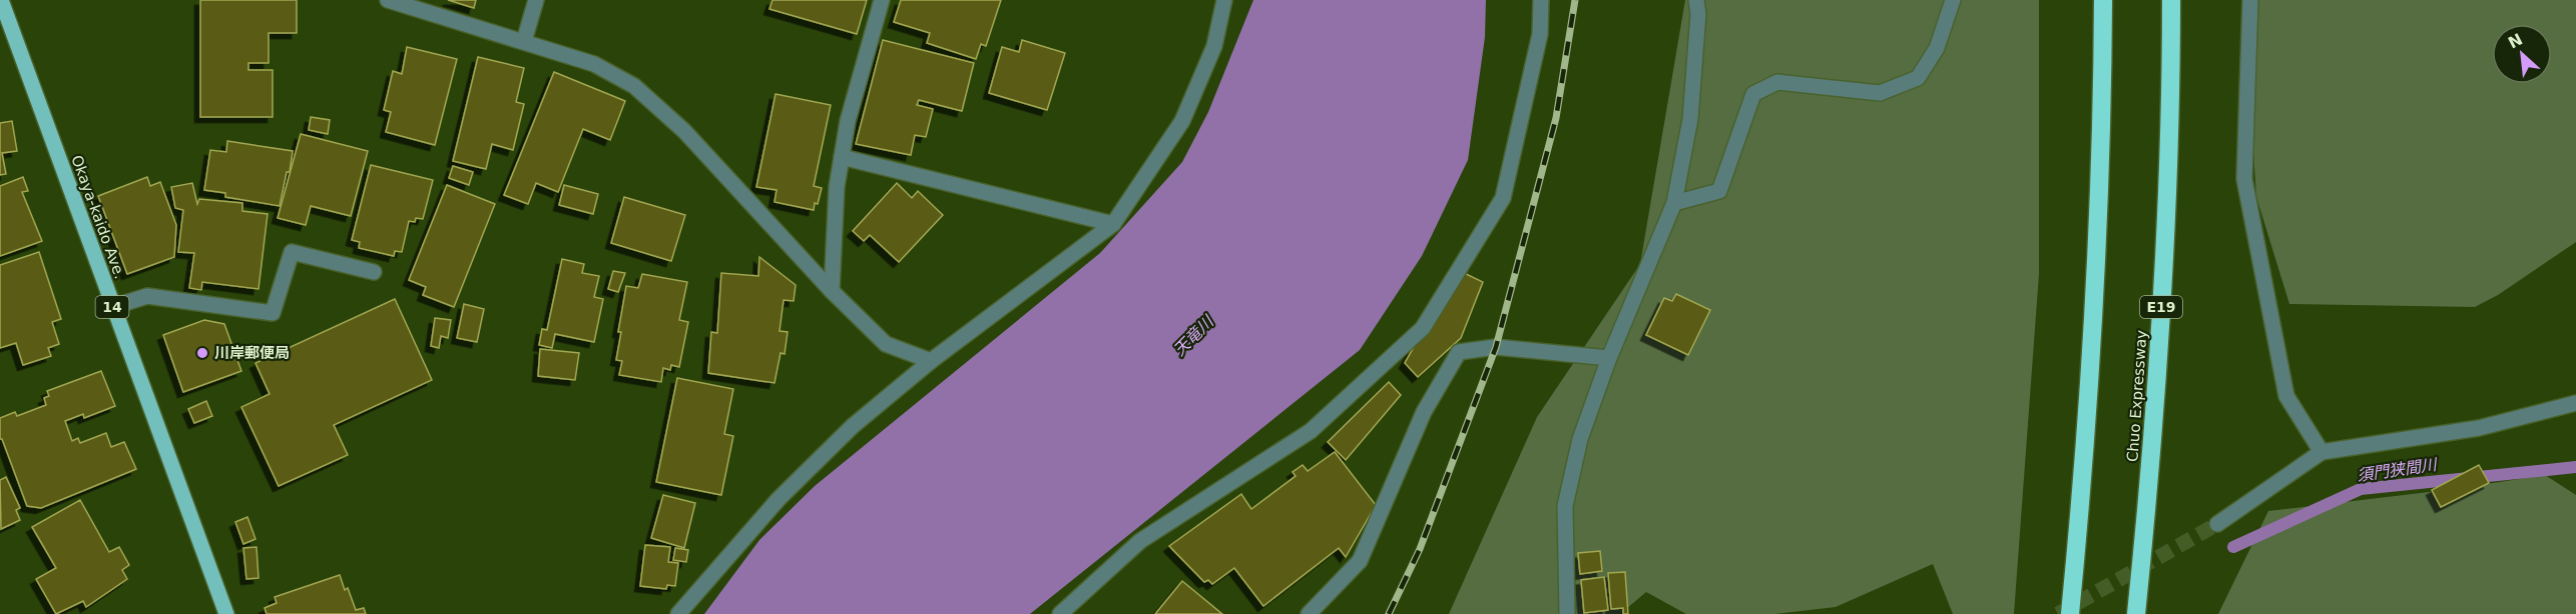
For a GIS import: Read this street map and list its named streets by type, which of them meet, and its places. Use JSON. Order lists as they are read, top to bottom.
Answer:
{
  "streets": {
    "highway": ["E19", "Chuo Expressway"],
    "main road": ["Okaya-kaido Ave.", "14"]
  },
  "water": ["天竜川", "須門狭間川"],
  "places": ["川岸郵便局"],
  "north": "top left"
}
